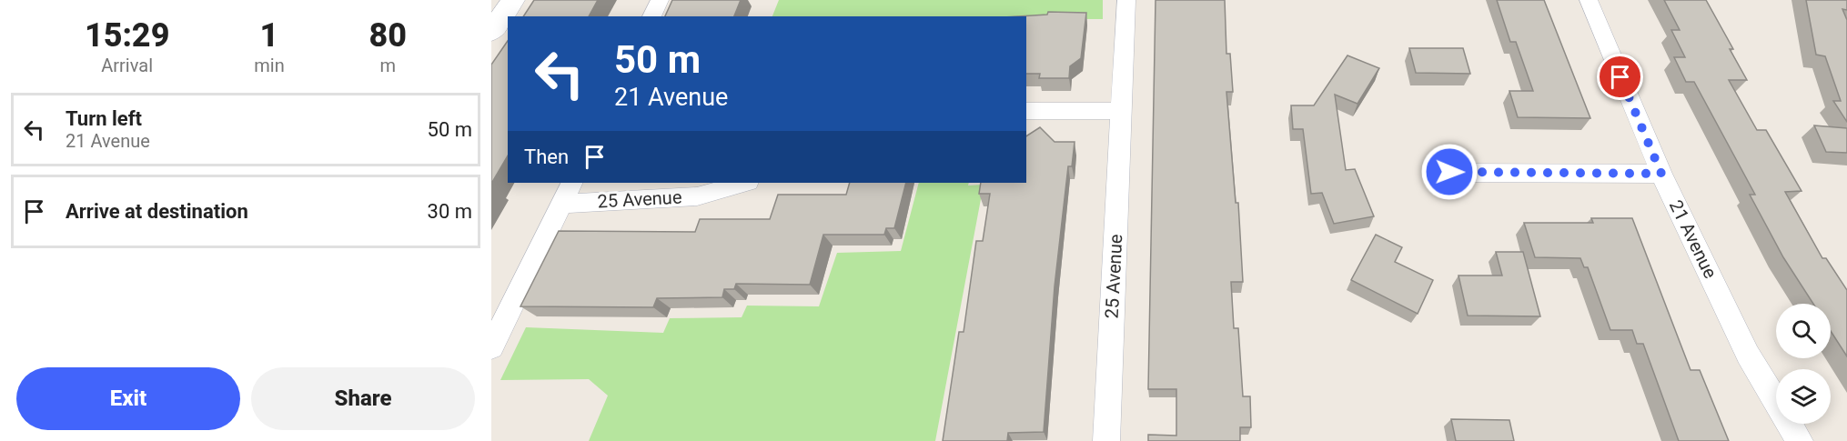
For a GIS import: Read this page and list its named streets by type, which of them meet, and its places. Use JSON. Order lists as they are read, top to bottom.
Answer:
{
  "streets": {
    "street": ["25 Avenue", "21 Avenue"]
  },
  "page": {
    "eta": [
      "15:29",
      "Arrival",
      "1",
      "min",
      "80",
      "m"
    ],
    "turn": ["50 m", "21 Avenue"],
    "list": [
      {
        "name": "Turn left",
        "note": "21 Avenue",
        "value": "50 m"
      },
      {
        "name": "Arrive at destination",
        "value": "30 m"
      }
    ],
    "then": "Then",
    "buttons": ["Exit", "Share"]
  }
}
